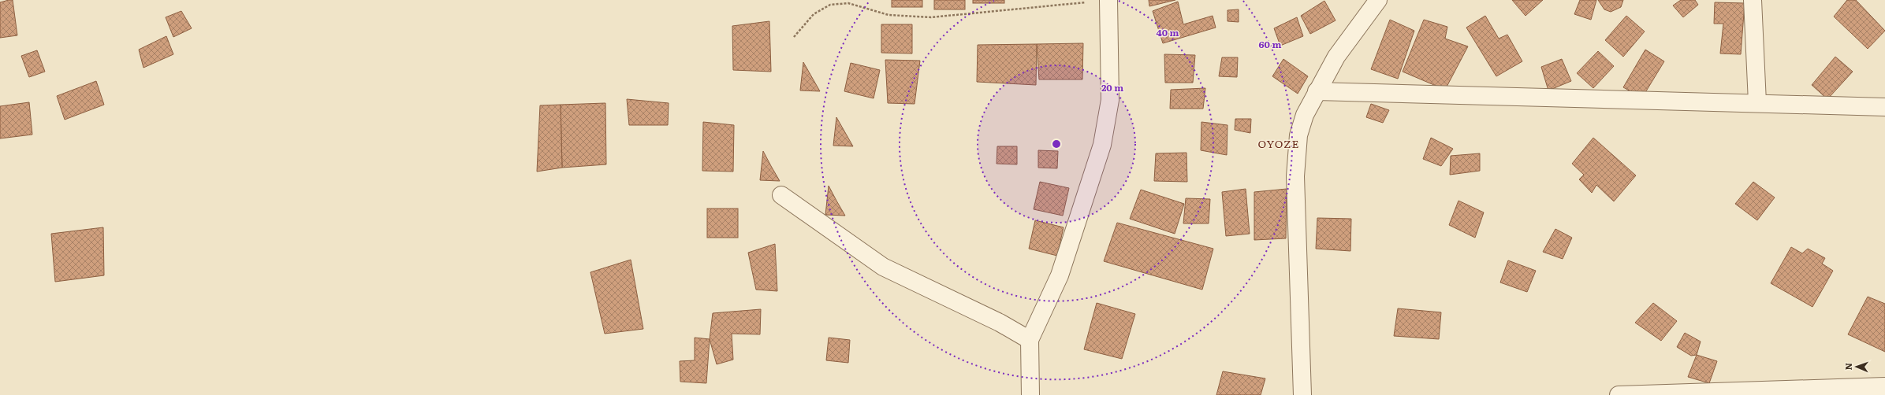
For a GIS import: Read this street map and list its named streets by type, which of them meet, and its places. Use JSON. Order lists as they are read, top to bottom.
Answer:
{
  "districts": ["OYOZE"],
  "north": "left",
  "rings": ["40 m", "60 m", "20 m"]
}
